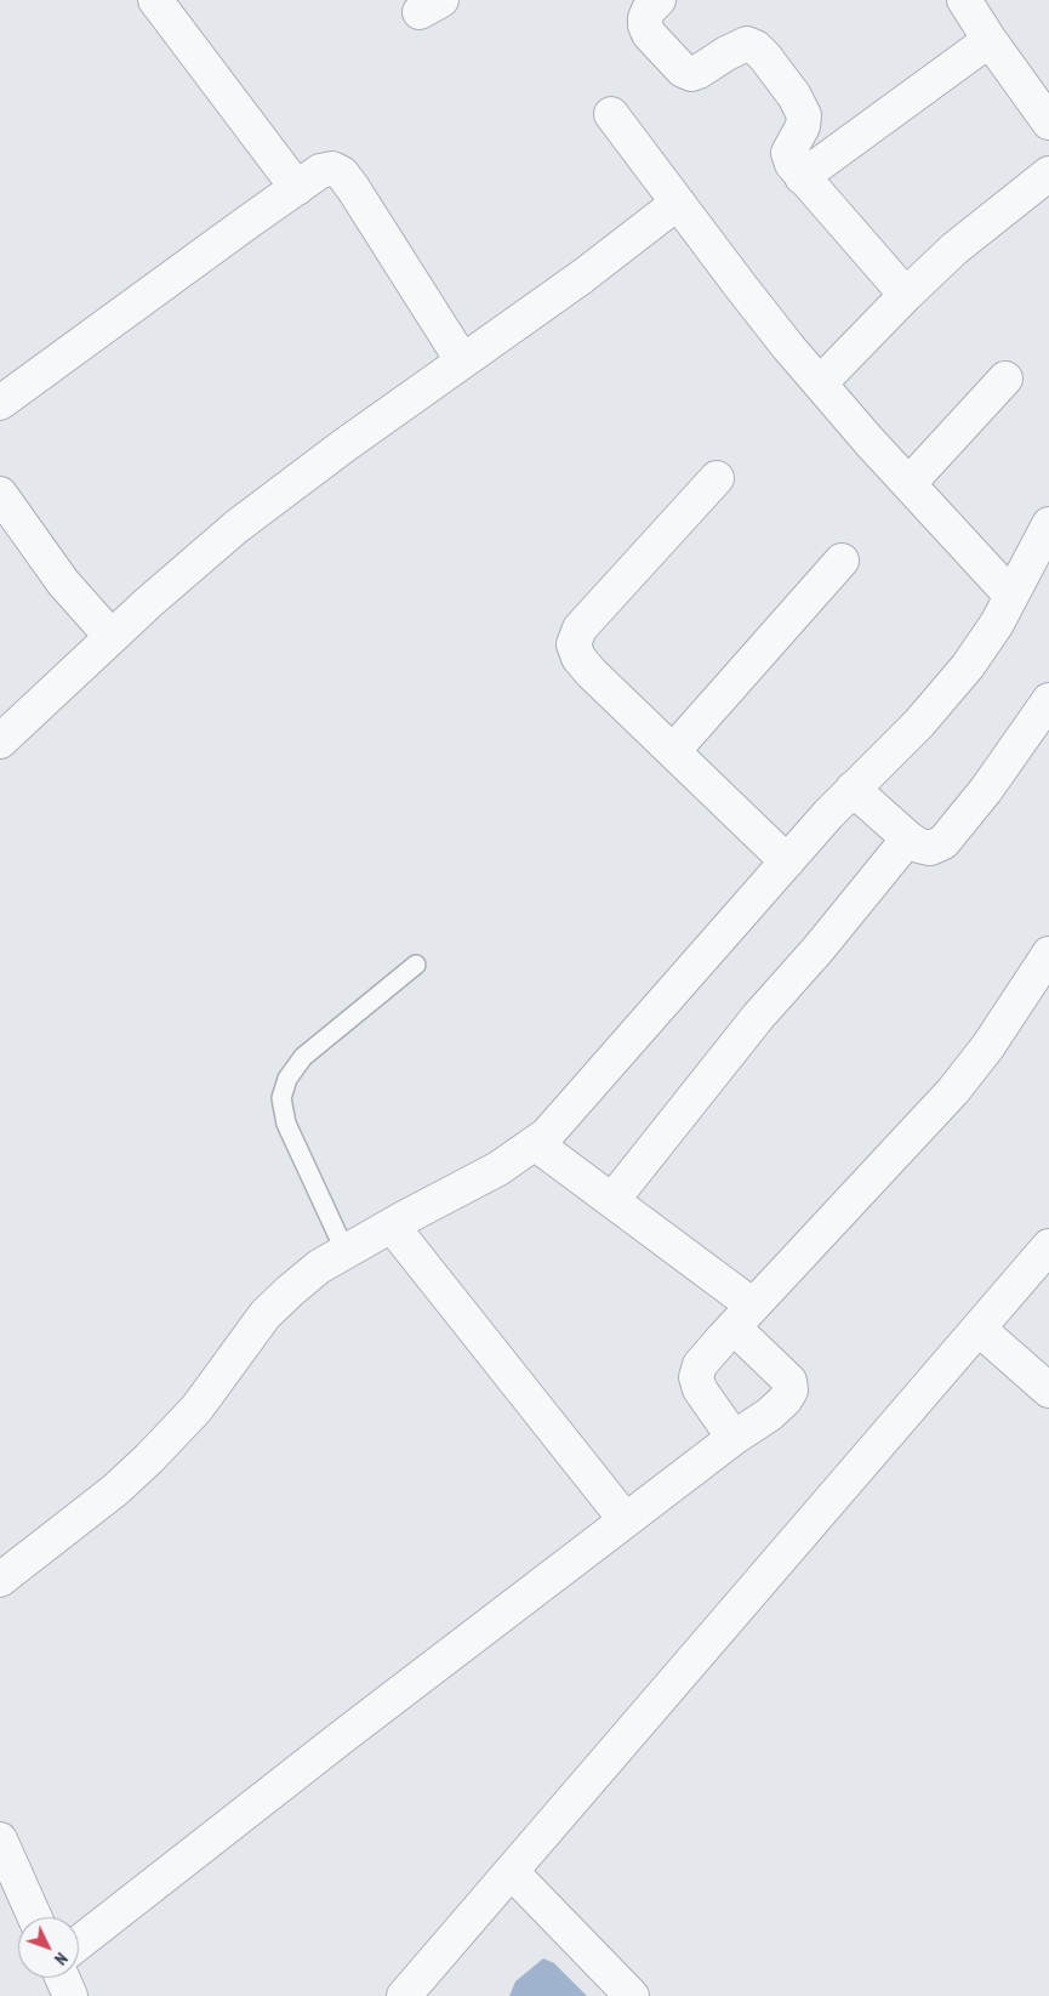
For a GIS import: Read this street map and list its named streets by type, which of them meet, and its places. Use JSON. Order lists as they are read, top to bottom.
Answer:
{
  "north": "bottom right"
}
